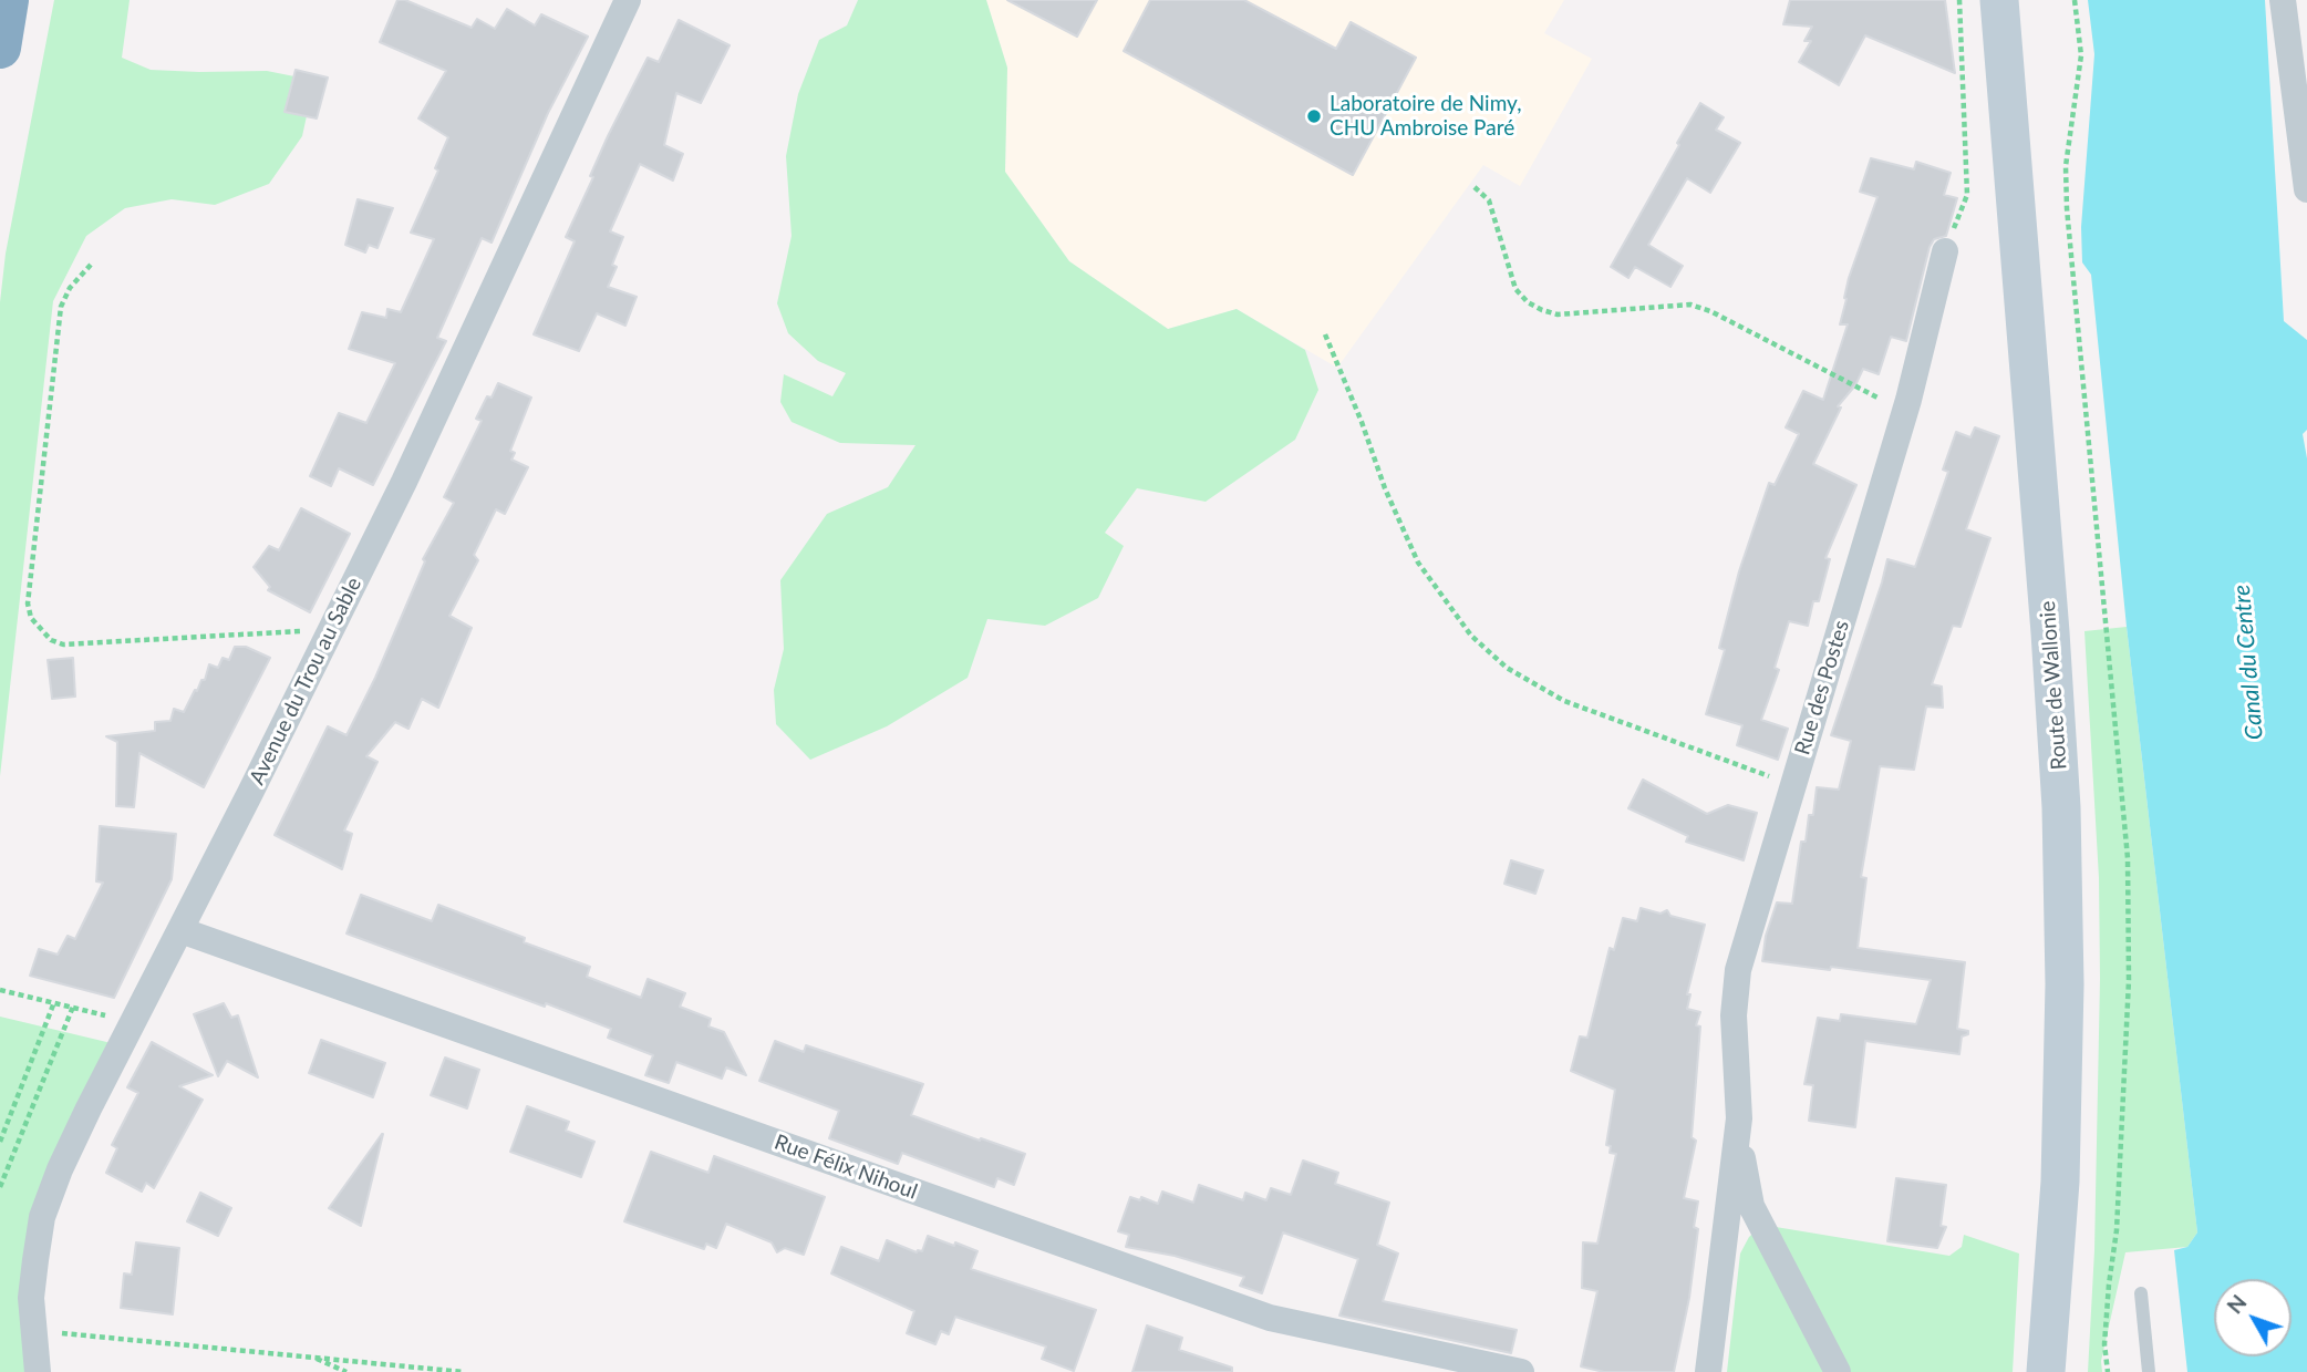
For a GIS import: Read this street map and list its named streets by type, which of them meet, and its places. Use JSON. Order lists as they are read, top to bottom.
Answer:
{
  "streets": {
    "main road": ["Route de Wallonie"],
    "street": ["Avenue du Trou au Sable", "Rue des Postes", "Rue Félix Nihoul"]
  },
  "crossings": [
    ["Avenue du Trou au Sable", "Rue Félix Nihoul"]
  ],
  "water": ["Canal du Centre"],
  "places": ["Laboratoire de Nimy, CHU Ambroise Paré"],
  "north": "top left"
}
